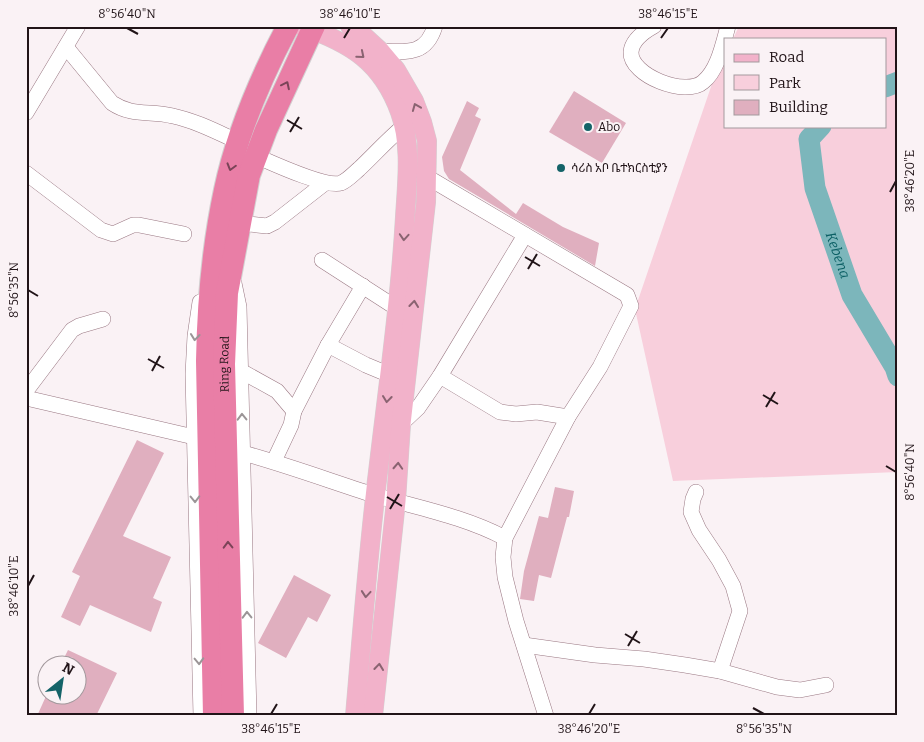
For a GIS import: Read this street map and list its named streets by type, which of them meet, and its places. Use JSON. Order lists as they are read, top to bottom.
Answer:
{
  "streets": {
    "highway": ["Ring Road"]
  },
  "water": ["Kebena"],
  "places": ["Abo", "ሳሪስ አቦ ቤተክርስቲያን"],
  "legend": ["Road", "Park", "Building"],
  "north": "top right",
  "coordinates": [
    "8°56'40\"N",
    "38°46'10\"E",
    "38°46'15\"E",
    "38°46'20\"E",
    "8°56'35\"N"
  ]
}
